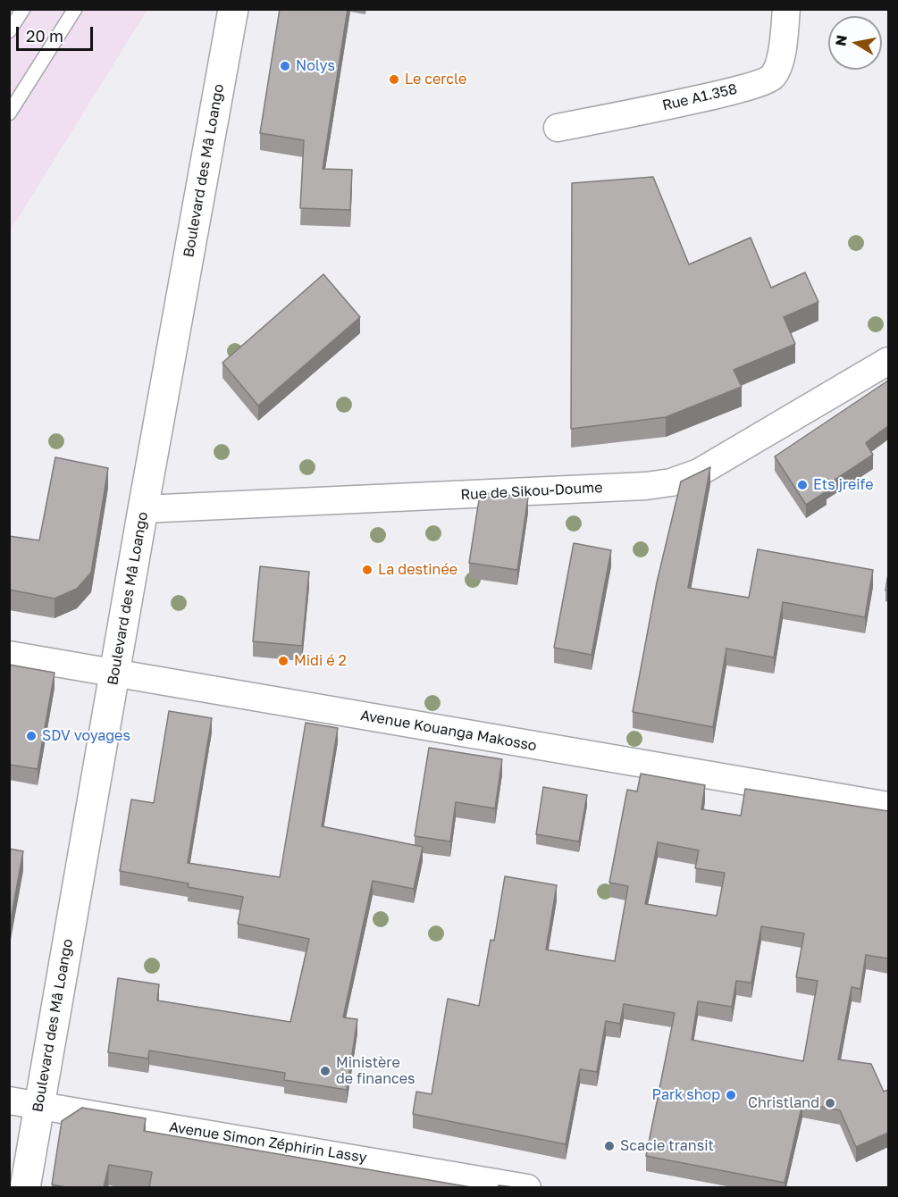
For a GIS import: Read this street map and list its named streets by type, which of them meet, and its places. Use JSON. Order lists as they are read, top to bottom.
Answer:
{
  "streets": {
    "street": [
      "Rue A1.358",
      "Boulevard des Mâ Loango",
      "Rue de Sikou-Doume",
      "Avenue Kouanga Makosso",
      "Avenue Simon Zéphirin Lassy"
    ]
  },
  "crossings": [
    ["Boulevard des Mâ Loango", "Rue de Sikou-Doume"],
    ["Boulevard des Mâ Loango", "Avenue Kouanga Makosso"],
    ["Boulevard des Mâ Loango", "Avenue Simon Zéphirin Lassy"]
  ],
  "places": [
    "Nolys",
    "Le cercle",
    "Ets jreife",
    "La destinée",
    "Midi é 2",
    "SDV voyages",
    "Ministère de finances",
    "Park shop",
    "Christland",
    "Scacie transit"
  ],
  "scale_bar": "20 m",
  "north": "left"
}
